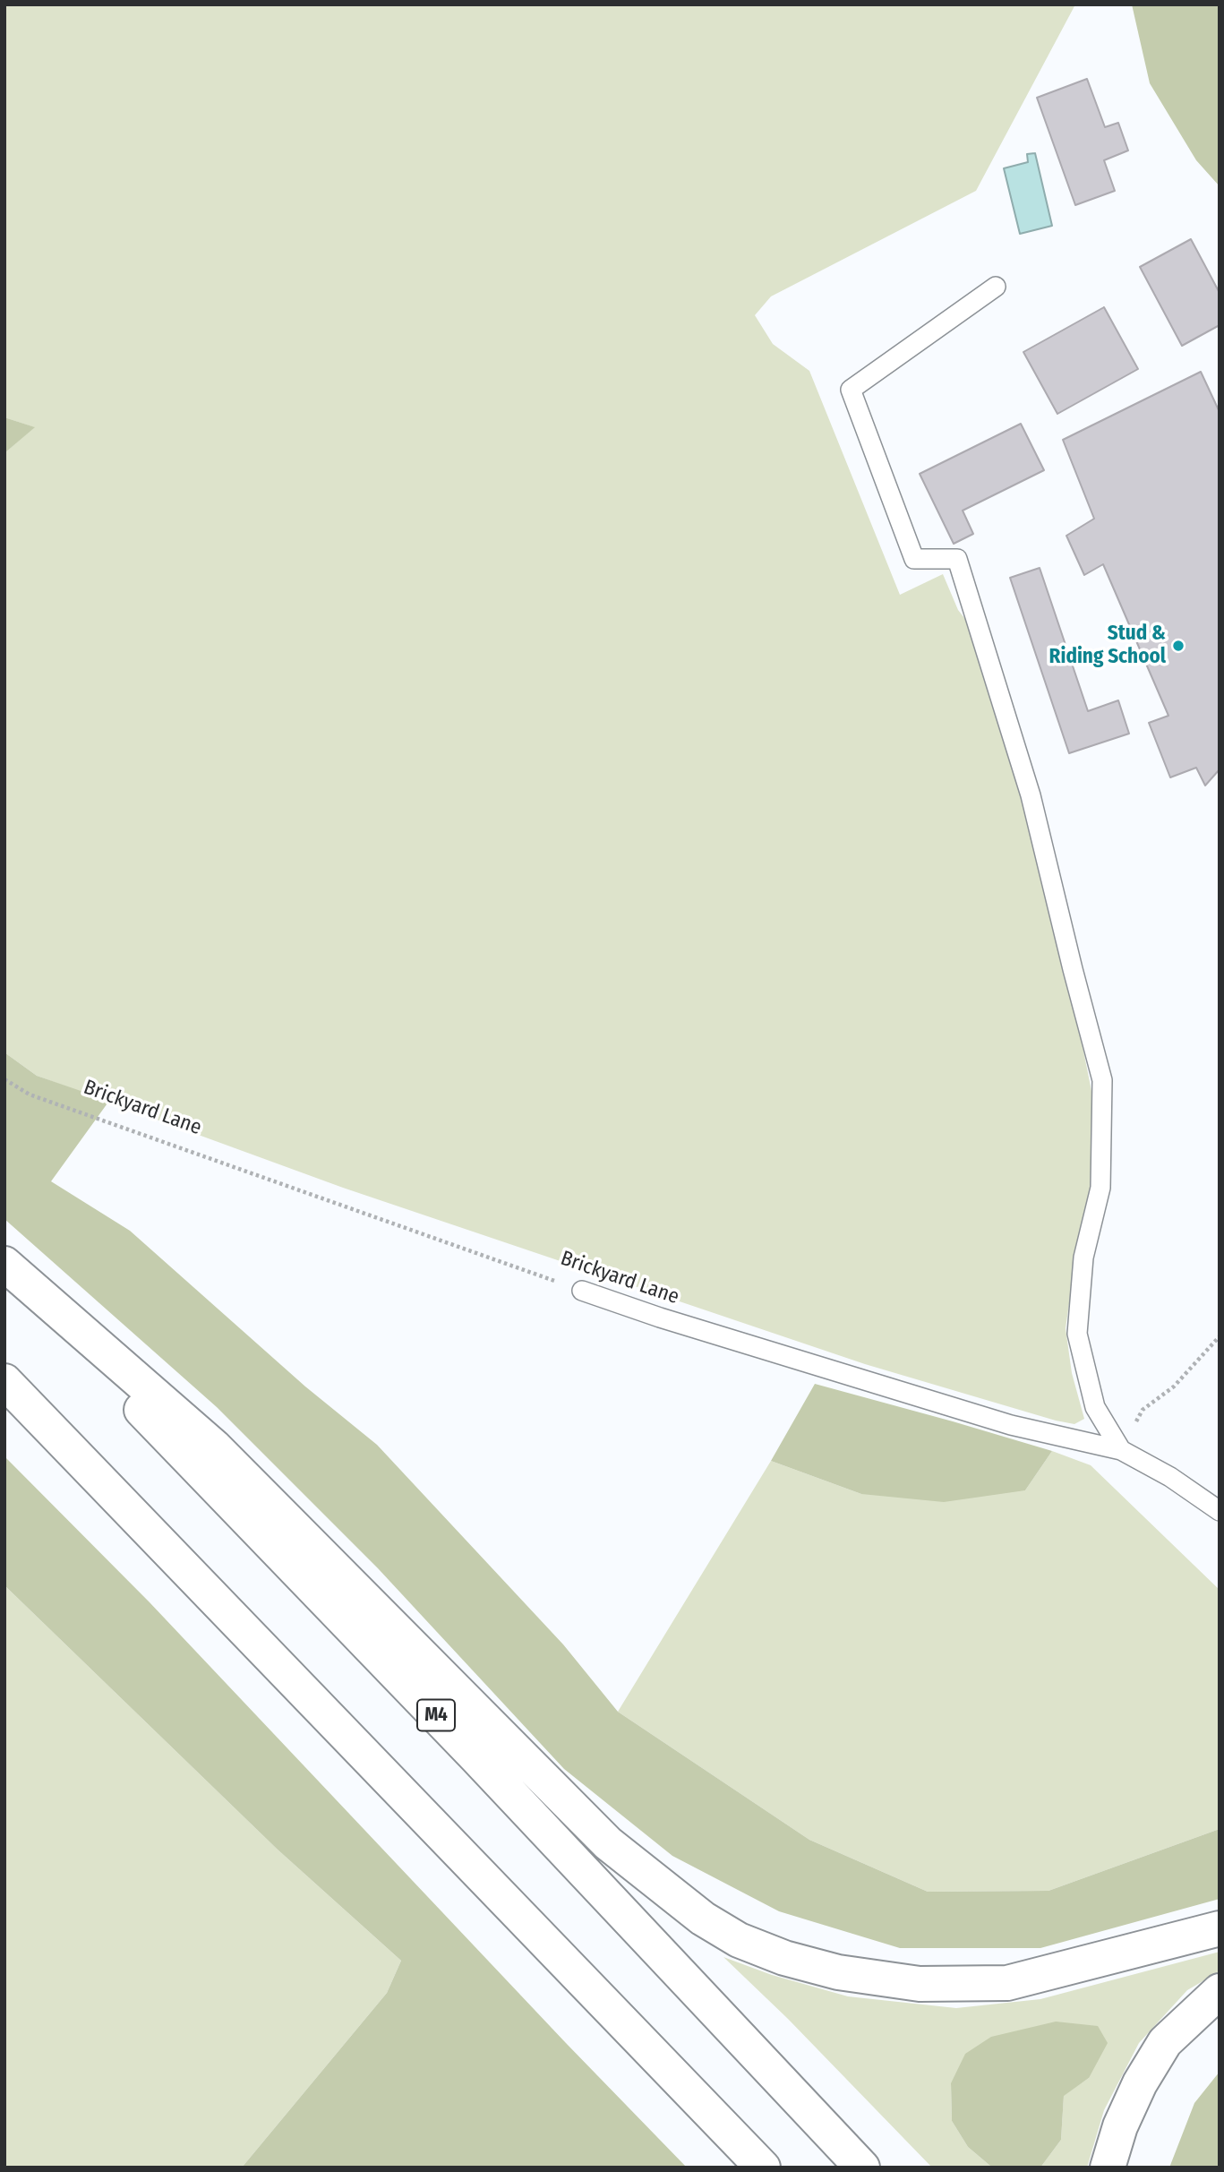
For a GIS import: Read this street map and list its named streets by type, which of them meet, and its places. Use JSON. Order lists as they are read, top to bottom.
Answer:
{
  "streets": {
    "highway": ["M4"],
    "lane": ["Brickyard Lane"]
  },
  "places": ["Stud & Riding School"]
}
